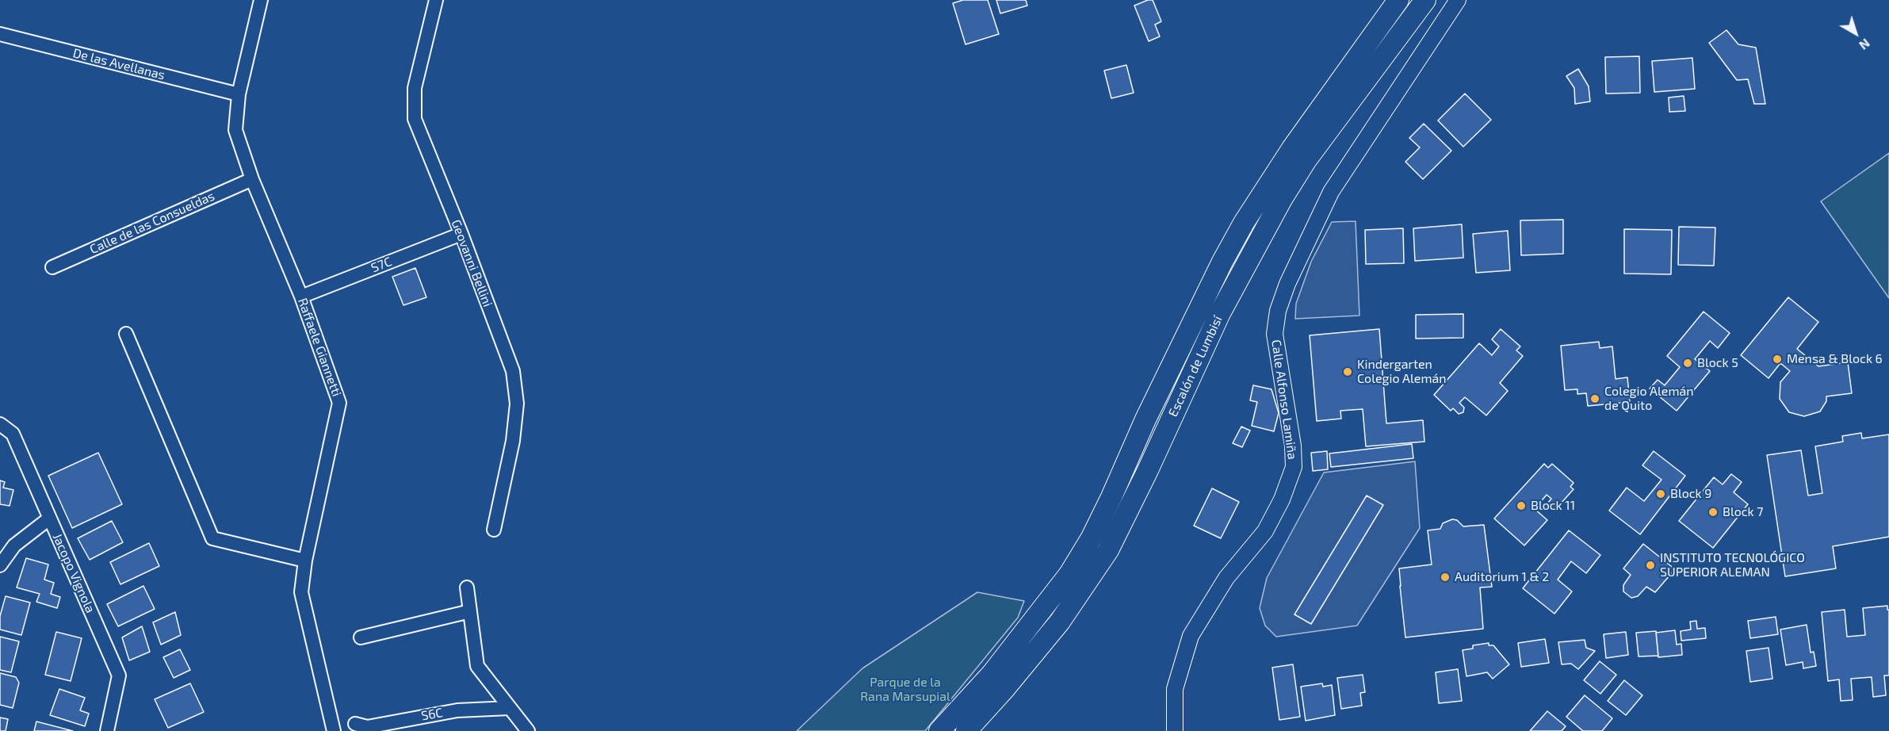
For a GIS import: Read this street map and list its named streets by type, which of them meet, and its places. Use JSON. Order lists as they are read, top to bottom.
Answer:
{
  "streets": {
    "main road": ["Escalón de Lumbisí"],
    "street": [
      "De las Avellanas",
      "Calle de las Consueldas",
      "Geovanni Bellini",
      "S7C",
      "Raffaele Giannetti",
      "Calle Alfonso Lamiña",
      "Jacopo Vignola",
      "S6C"
    ]
  },
  "crossings": [
    ["De las Avellanas", "Raffaele Giannetti"],
    ["Calle de las Consueldas", "Raffaele Giannetti"],
    ["Geovanni Bellini", "S7C"],
    ["S7C", "Raffaele Giannetti"]
  ],
  "parks": ["Parque de la Rana Marsupial"],
  "places": [
    "Mensa & Block 6",
    "Block 5",
    "Kindergarten Colegio Alemán",
    "Colegio Alemán de Quito",
    "Block 9",
    "Block 11",
    "Block 7",
    "INSTITUTO TECNOLÓGICO SUPERIOR ALEMAN",
    "Auditorium 1 & 2"
  ],
  "north": "bottom right"
}
